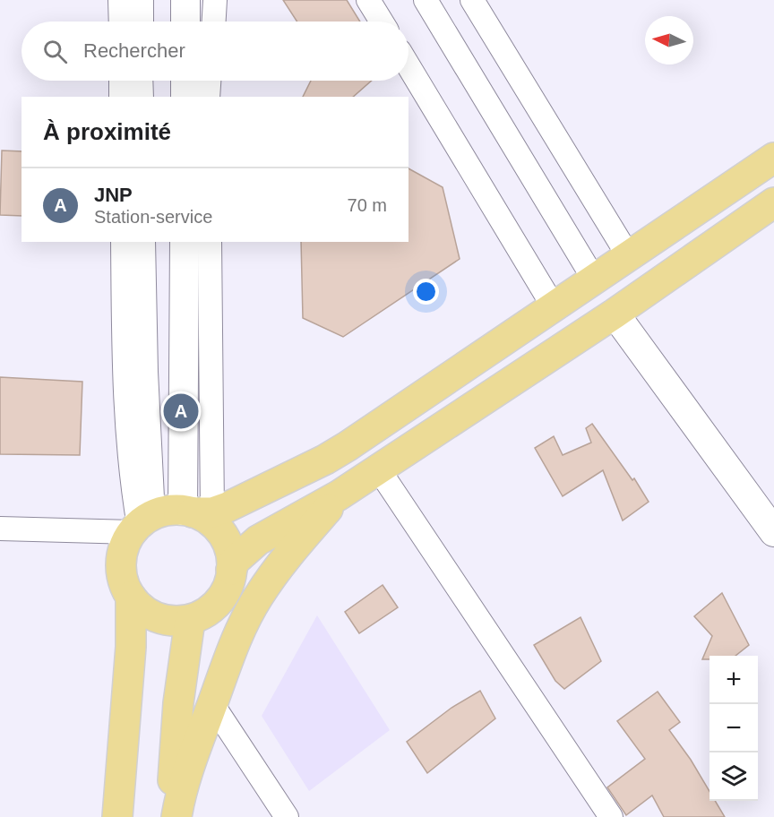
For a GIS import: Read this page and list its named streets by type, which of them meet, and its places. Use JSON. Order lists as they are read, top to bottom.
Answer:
{
  "north": "left",
  "page": {
    "search": "Rechercher",
    "heading": "À proximité",
    "list": [
      {
        "mark": "A",
        "name": "JNP",
        "note": "Station-service",
        "value": "70 m"
      }
    ],
    "pins": "A",
    "map_buttons": ["+", "−"]
  }
}
